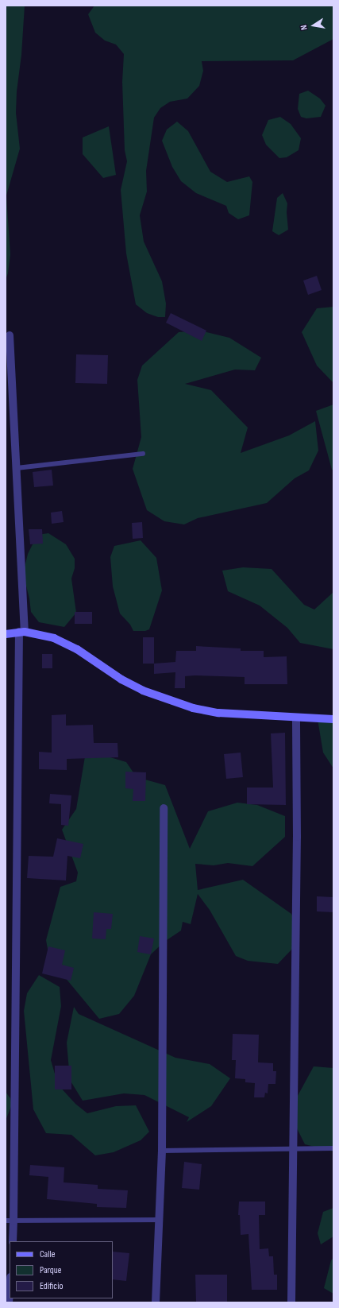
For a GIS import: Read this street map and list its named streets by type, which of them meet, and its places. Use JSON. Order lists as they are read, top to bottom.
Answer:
{
  "legend": ["Calle", "Parque", "Edificio"],
  "north": "left"
}
